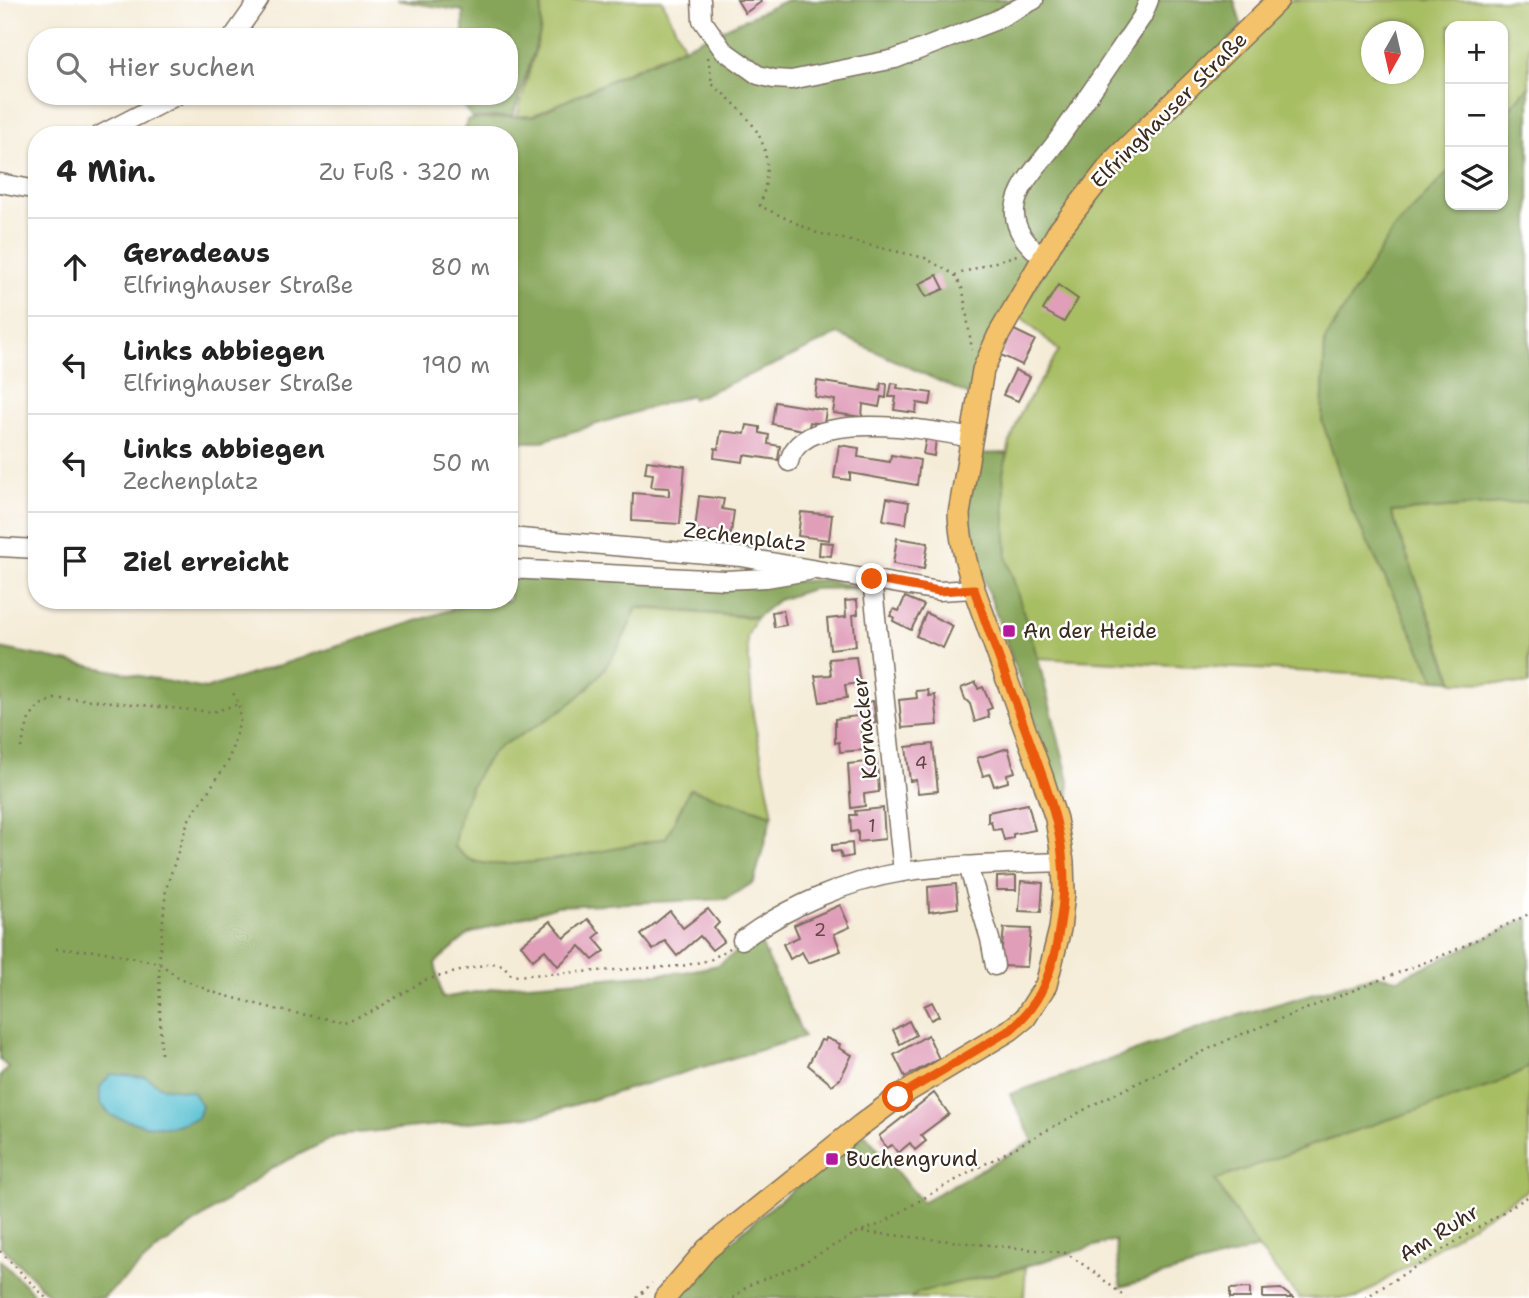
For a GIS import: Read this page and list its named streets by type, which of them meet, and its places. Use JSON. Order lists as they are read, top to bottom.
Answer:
{
  "streets": {
    "main road": ["Elfringhauser Straße"],
    "street": ["Zechenplatz", "Kornacker"],
    "path": ["Am Ruhr"]
  },
  "crossings": [
    ["Elfringhauser Straße", "Zechenplatz"],
    ["Zechenplatz", "Kornacker"]
  ],
  "places": {
    "transit": ["An der Heide", "Buchengrund"]
  },
  "house_numbers": ["4", "1", "2"],
  "north": "bottom",
  "page": {
    "map_buttons": ["+", "−"],
    "search": "Hier suchen",
    "heading": ["4 Min.", "Zu Fuß · 320 m"],
    "list": [
      ["Geradeaus", "Elfringhauser Straße", "80 m"],
      ["Links abbiegen", "Elfringhauser Straße", "190 m"],
      ["Links abbiegen", "Zechenplatz", "50 m"],
      "Ziel erreicht"
    ]
  }
}
